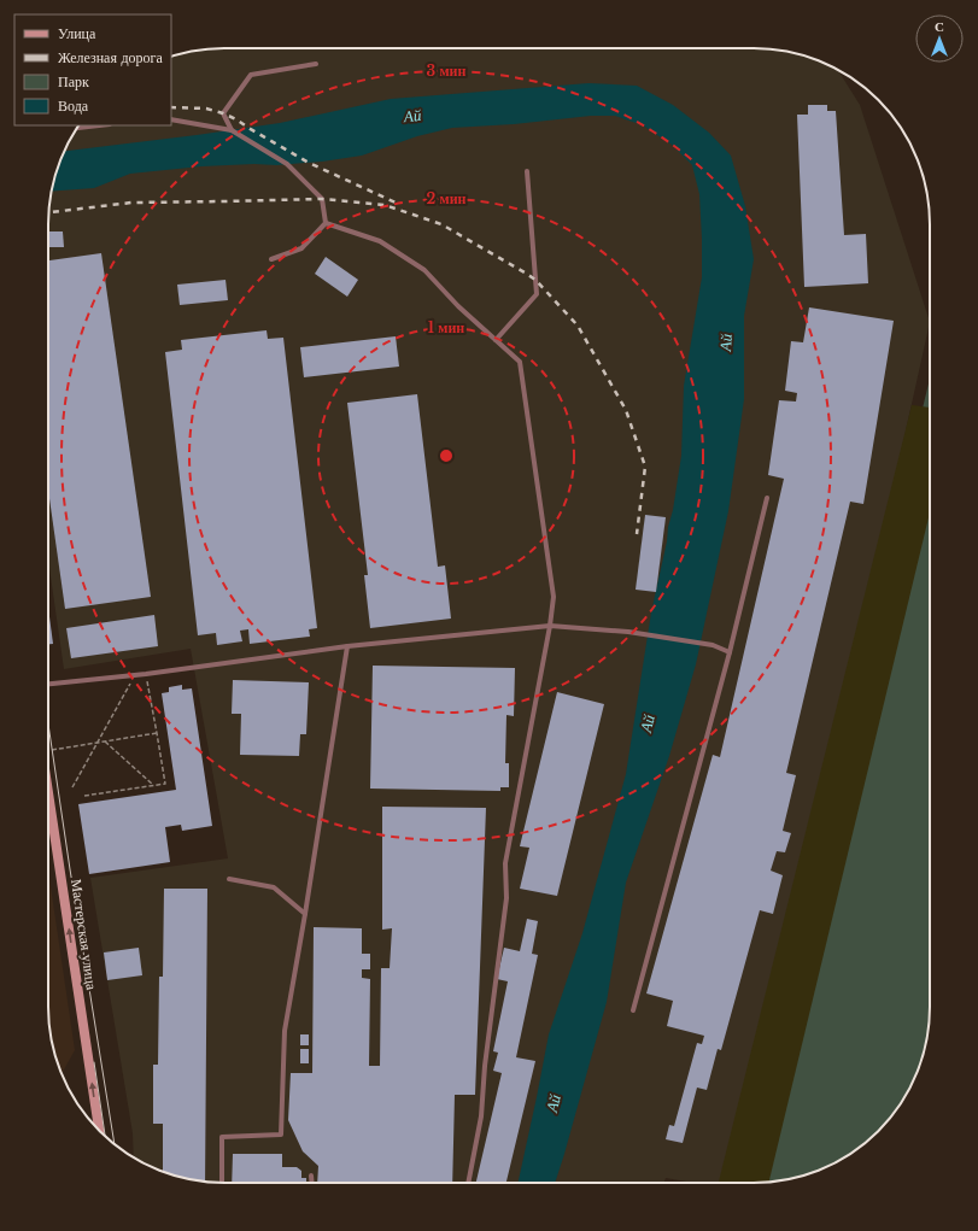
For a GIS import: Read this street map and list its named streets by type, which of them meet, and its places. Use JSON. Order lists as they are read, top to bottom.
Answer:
{
  "streets": {
    "main road": ["Мастерская улица"]
  },
  "one_way": ["Мастерская улица"],
  "water": ["Ай"],
  "legend": [
    "Улица",
    "Железная дорога",
    "Парк",
    "Вода"
  ],
  "north": "top",
  "rings": ["3 мин", "2 мин", "1 мин"]
}
